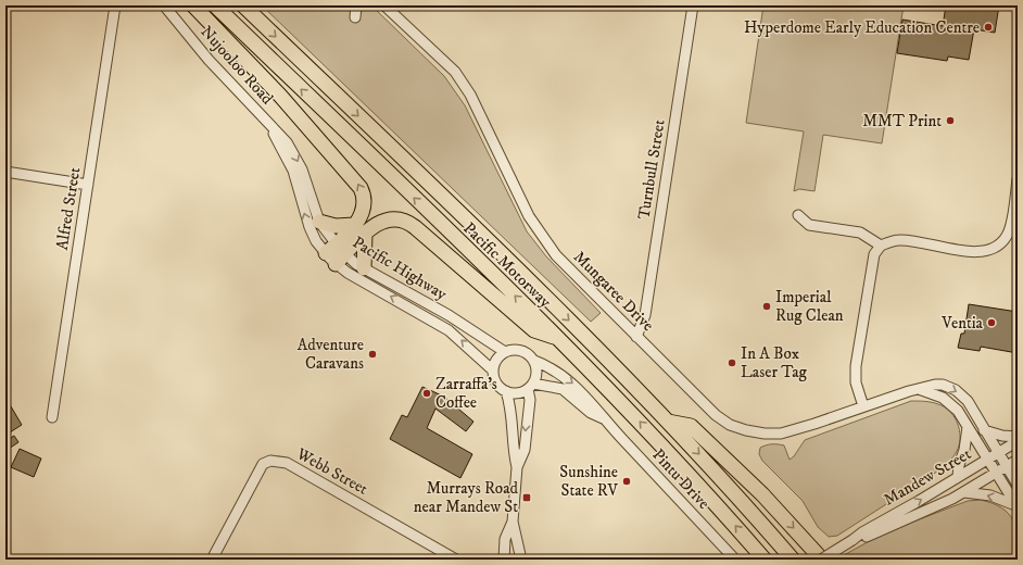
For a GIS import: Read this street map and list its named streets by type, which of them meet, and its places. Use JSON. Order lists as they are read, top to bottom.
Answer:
{
  "streets": {
    "highway": ["Pacific Motorway"],
    "street": [
      "Nujooloo Road",
      "Turnbull Street",
      "Alfred Street",
      "Pacific Highway",
      "Mungaree Drive",
      "Webb Street",
      "Mandew Street",
      "Pintu Drive"
    ]
  },
  "crossings": [
    ["Nujooloo Road", "Pacific Highway"],
    ["Turnbull Street", "Mungaree Drive"],
    ["Pacific Highway", "Pintu Drive"],
    ["Mungaree Drive", "Mandew Street"]
  ],
  "places": {
    "other": [
      "Hyperdome Early Education Centre",
      "MMT Print",
      "Imperial Rug Clean",
      "Ventia",
      "Adventure Caravans",
      "In A Box Laser Tag",
      "Zarraffa's Coffee",
      "Sunshine State RV"
    ],
    "transit": ["Murrays Road near Mandew St"]
  }
}
